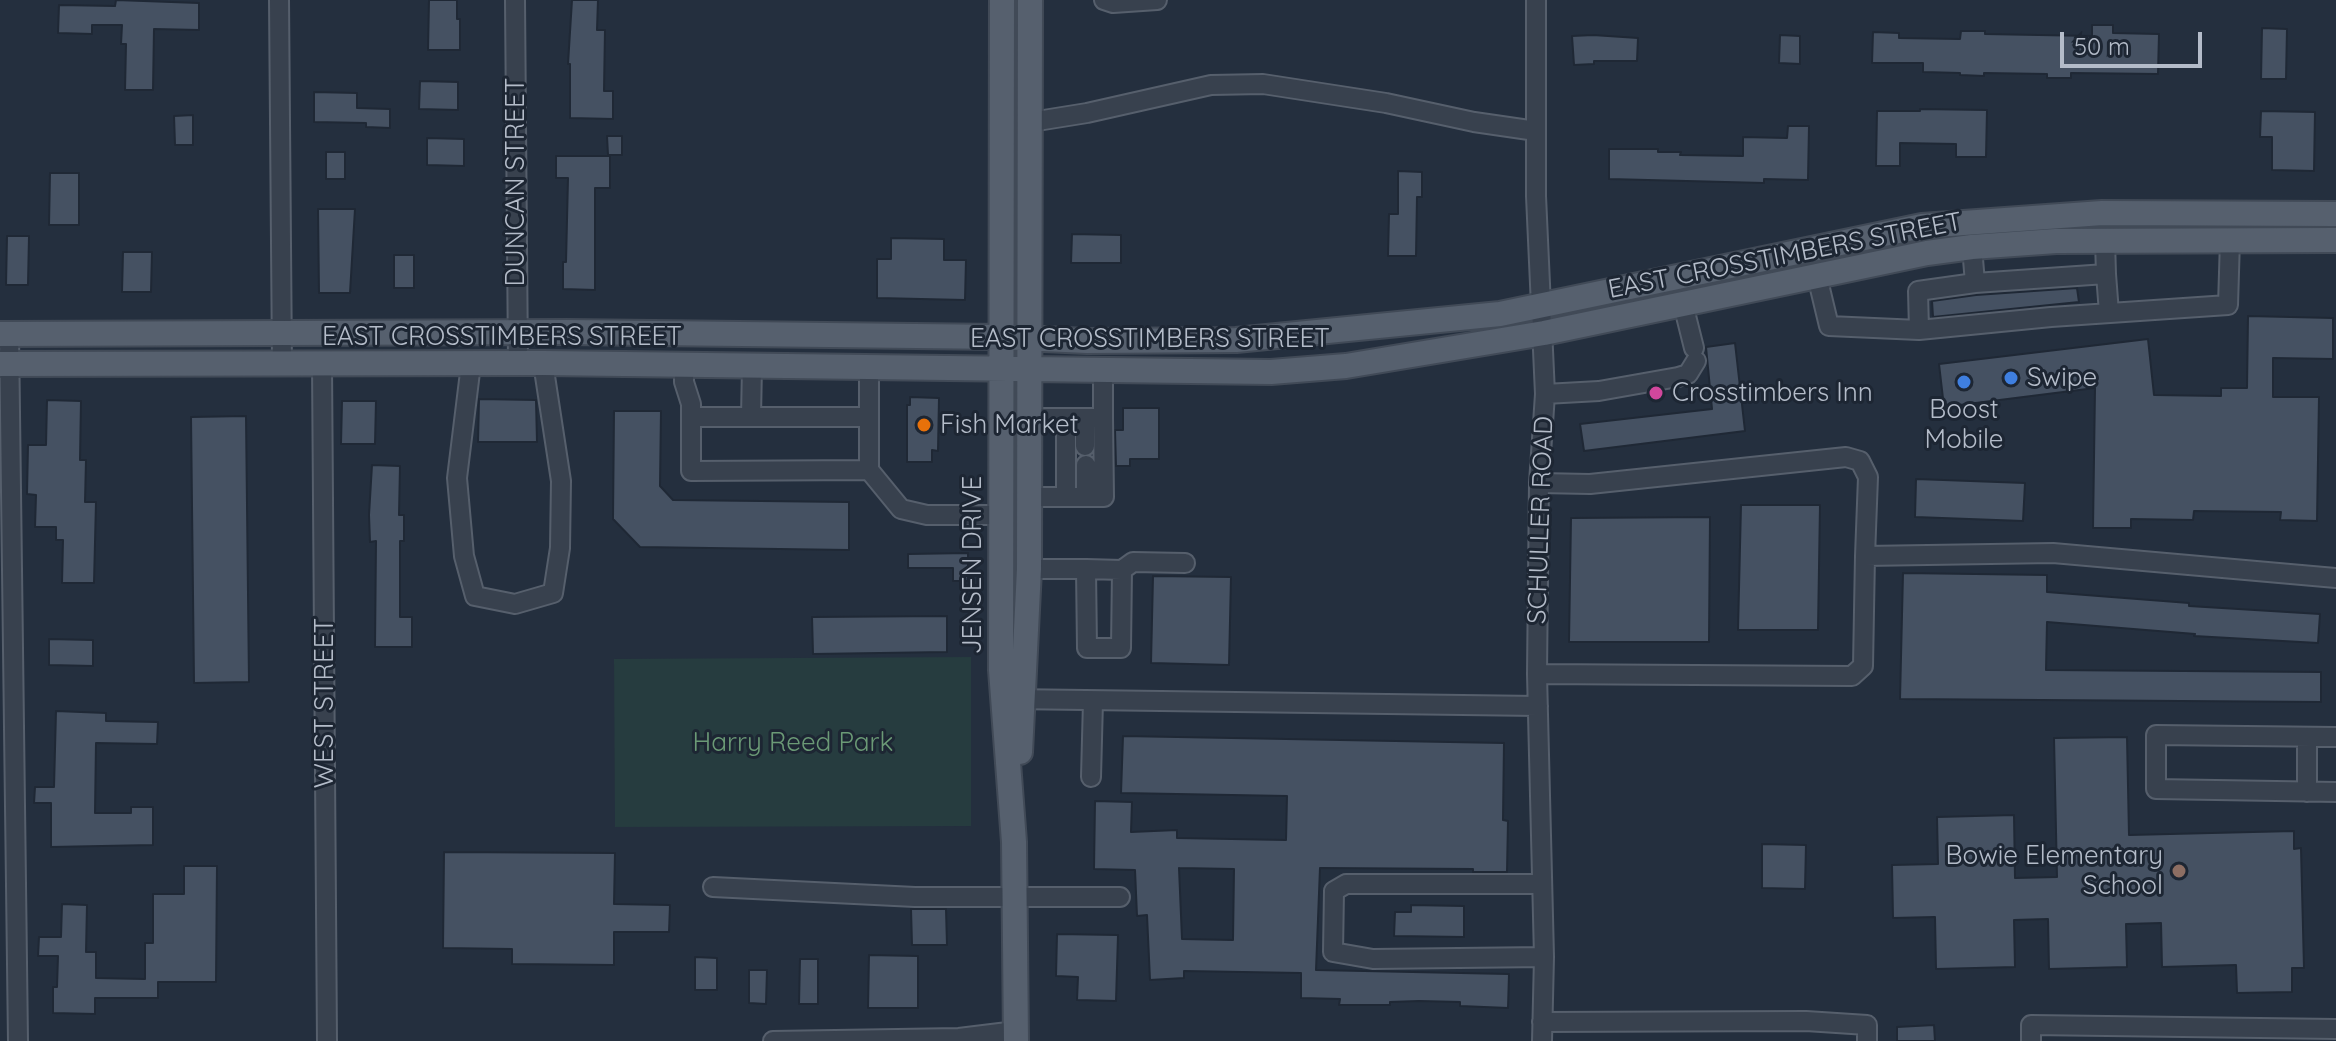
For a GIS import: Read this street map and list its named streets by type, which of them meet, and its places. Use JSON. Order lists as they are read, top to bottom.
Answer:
{
  "streets": {
    "main road": ["EAST CROSSTIMBERS STREET", "JENSEN DRIVE"],
    "street": ["DUNCAN STREET", "SCHULLER ROAD", "WEST STREET"]
  },
  "crossings": [
    ["DUNCAN STREET", "EAST CROSSTIMBERS STREET"],
    ["EAST CROSSTIMBERS STREET", "SCHULLER ROAD"],
    ["EAST CROSSTIMBERS STREET", "JENSEN DRIVE"],
    ["EAST CROSSTIMBERS STREET", "WEST STREET"]
  ],
  "parks": ["Harry Reed Park"],
  "places": [
    "Swipe",
    "Boost Mobile",
    "Crosstimbers Inn",
    "Fish Market",
    "Bowie Elementary School"
  ],
  "scale_bar": "50 m"
}
